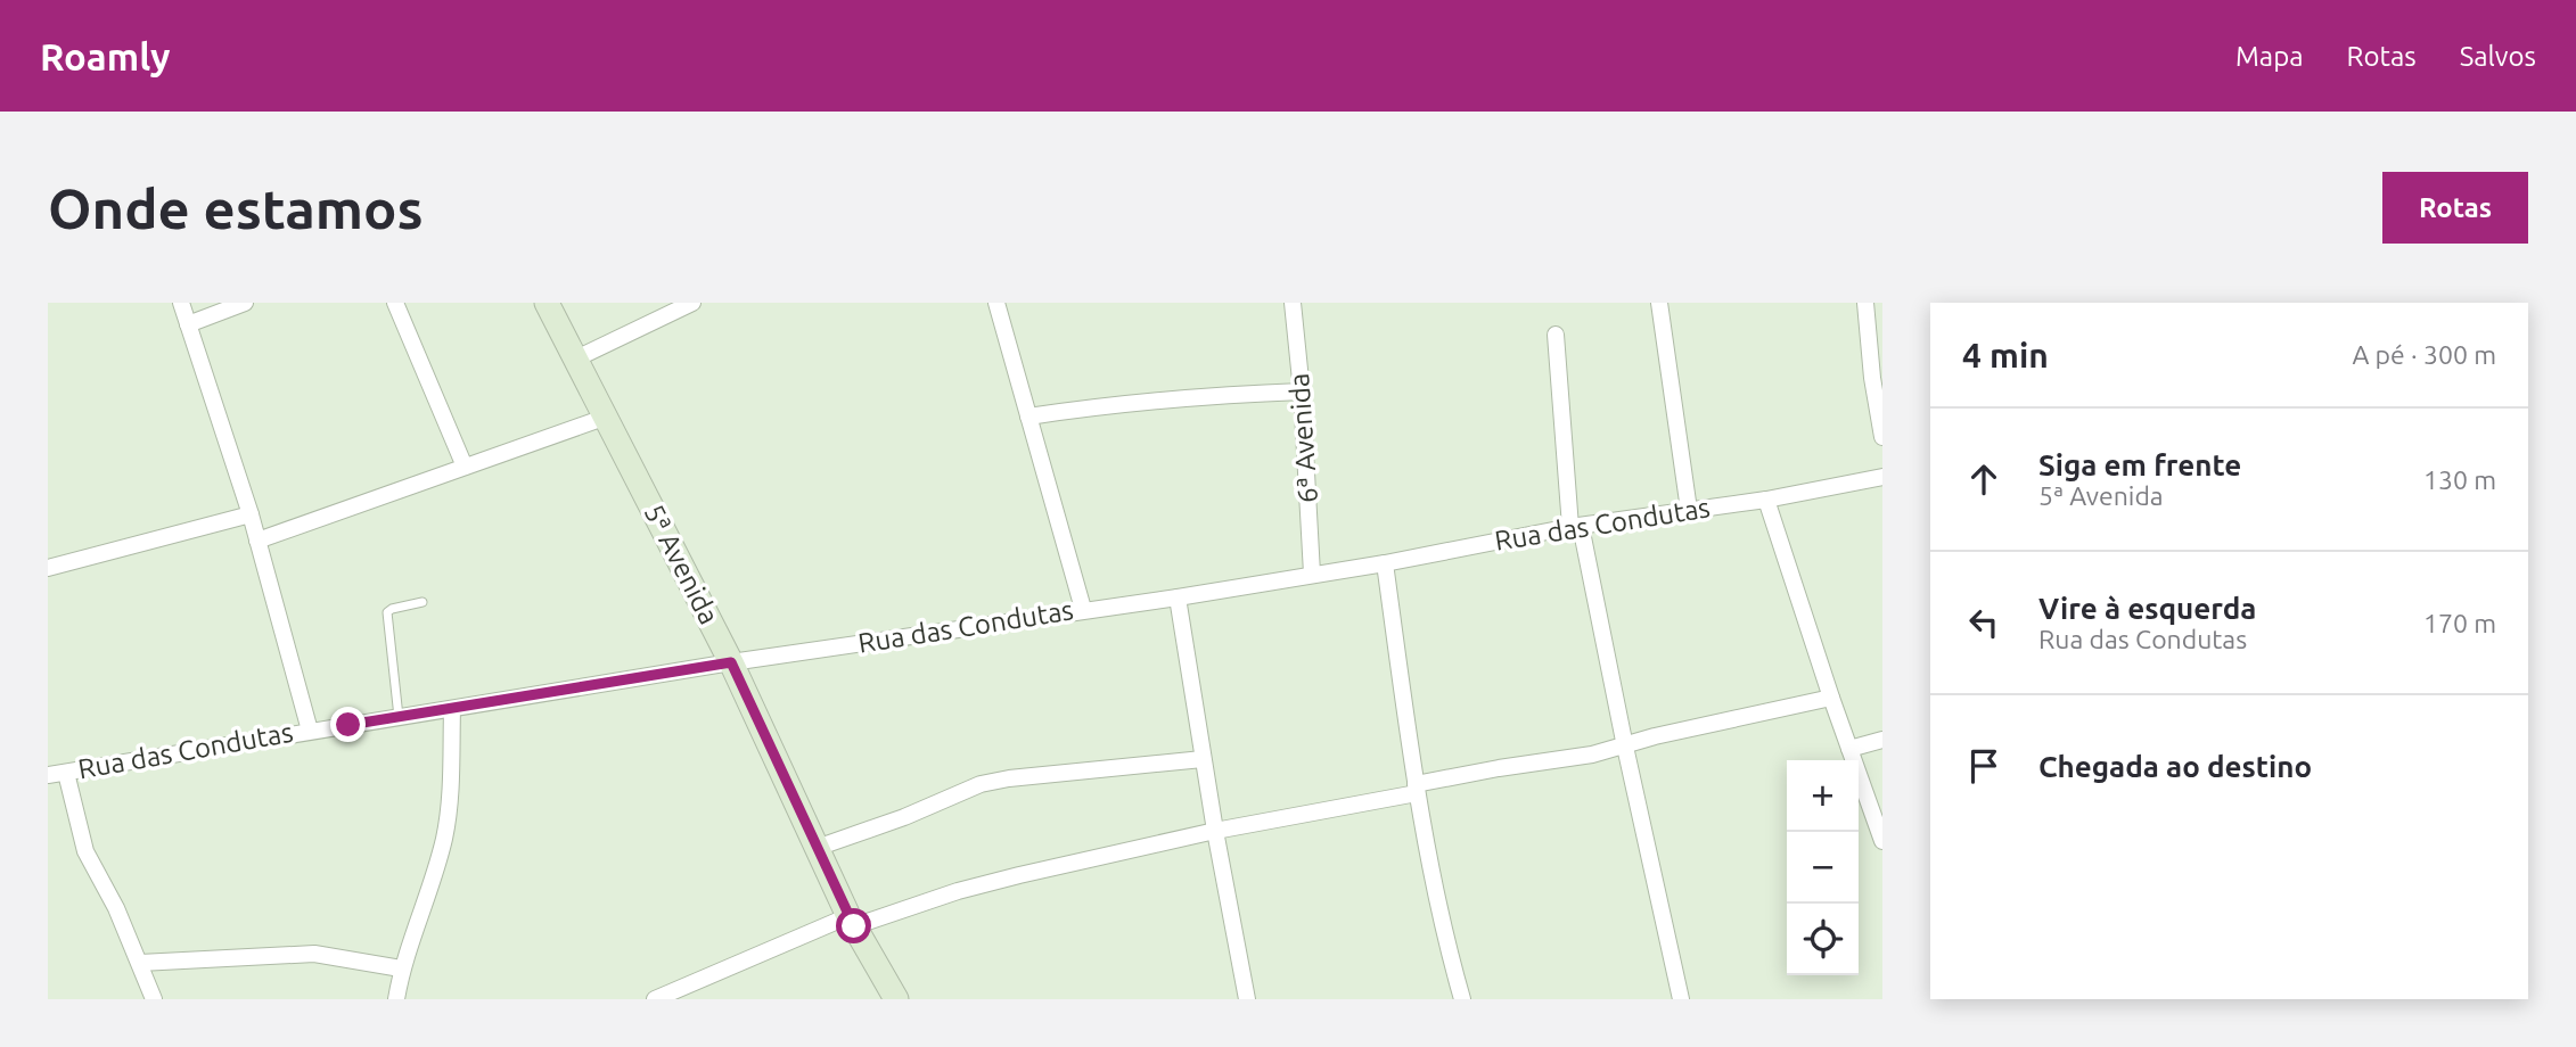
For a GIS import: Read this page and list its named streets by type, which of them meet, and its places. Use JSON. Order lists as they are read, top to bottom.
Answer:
{
  "streets": {
    "street": ["6ª Avenida", "Rua das Condutas", "5ª Avenida"]
  },
  "crossings": [
    ["6ª Avenida", "Rua das Condutas"],
    ["Rua das Condutas", "5ª Avenida"]
  ],
  "page": {
    "header": "Roamly",
    "nav": ["Mapa", "Rotas", "Salvos"],
    "buttons": "Rotas",
    "title": "Onde estamos",
    "heading": ["4 min", "A pé · 300 m"],
    "list": [
      ["Siga em frente", "5ª Avenida", "130 m"],
      ["Vire à esquerda", "Rua das Condutas", "170 m"],
      "Chegada ao destino"
    ],
    "map_buttons": ["+", "−"]
  }
}
